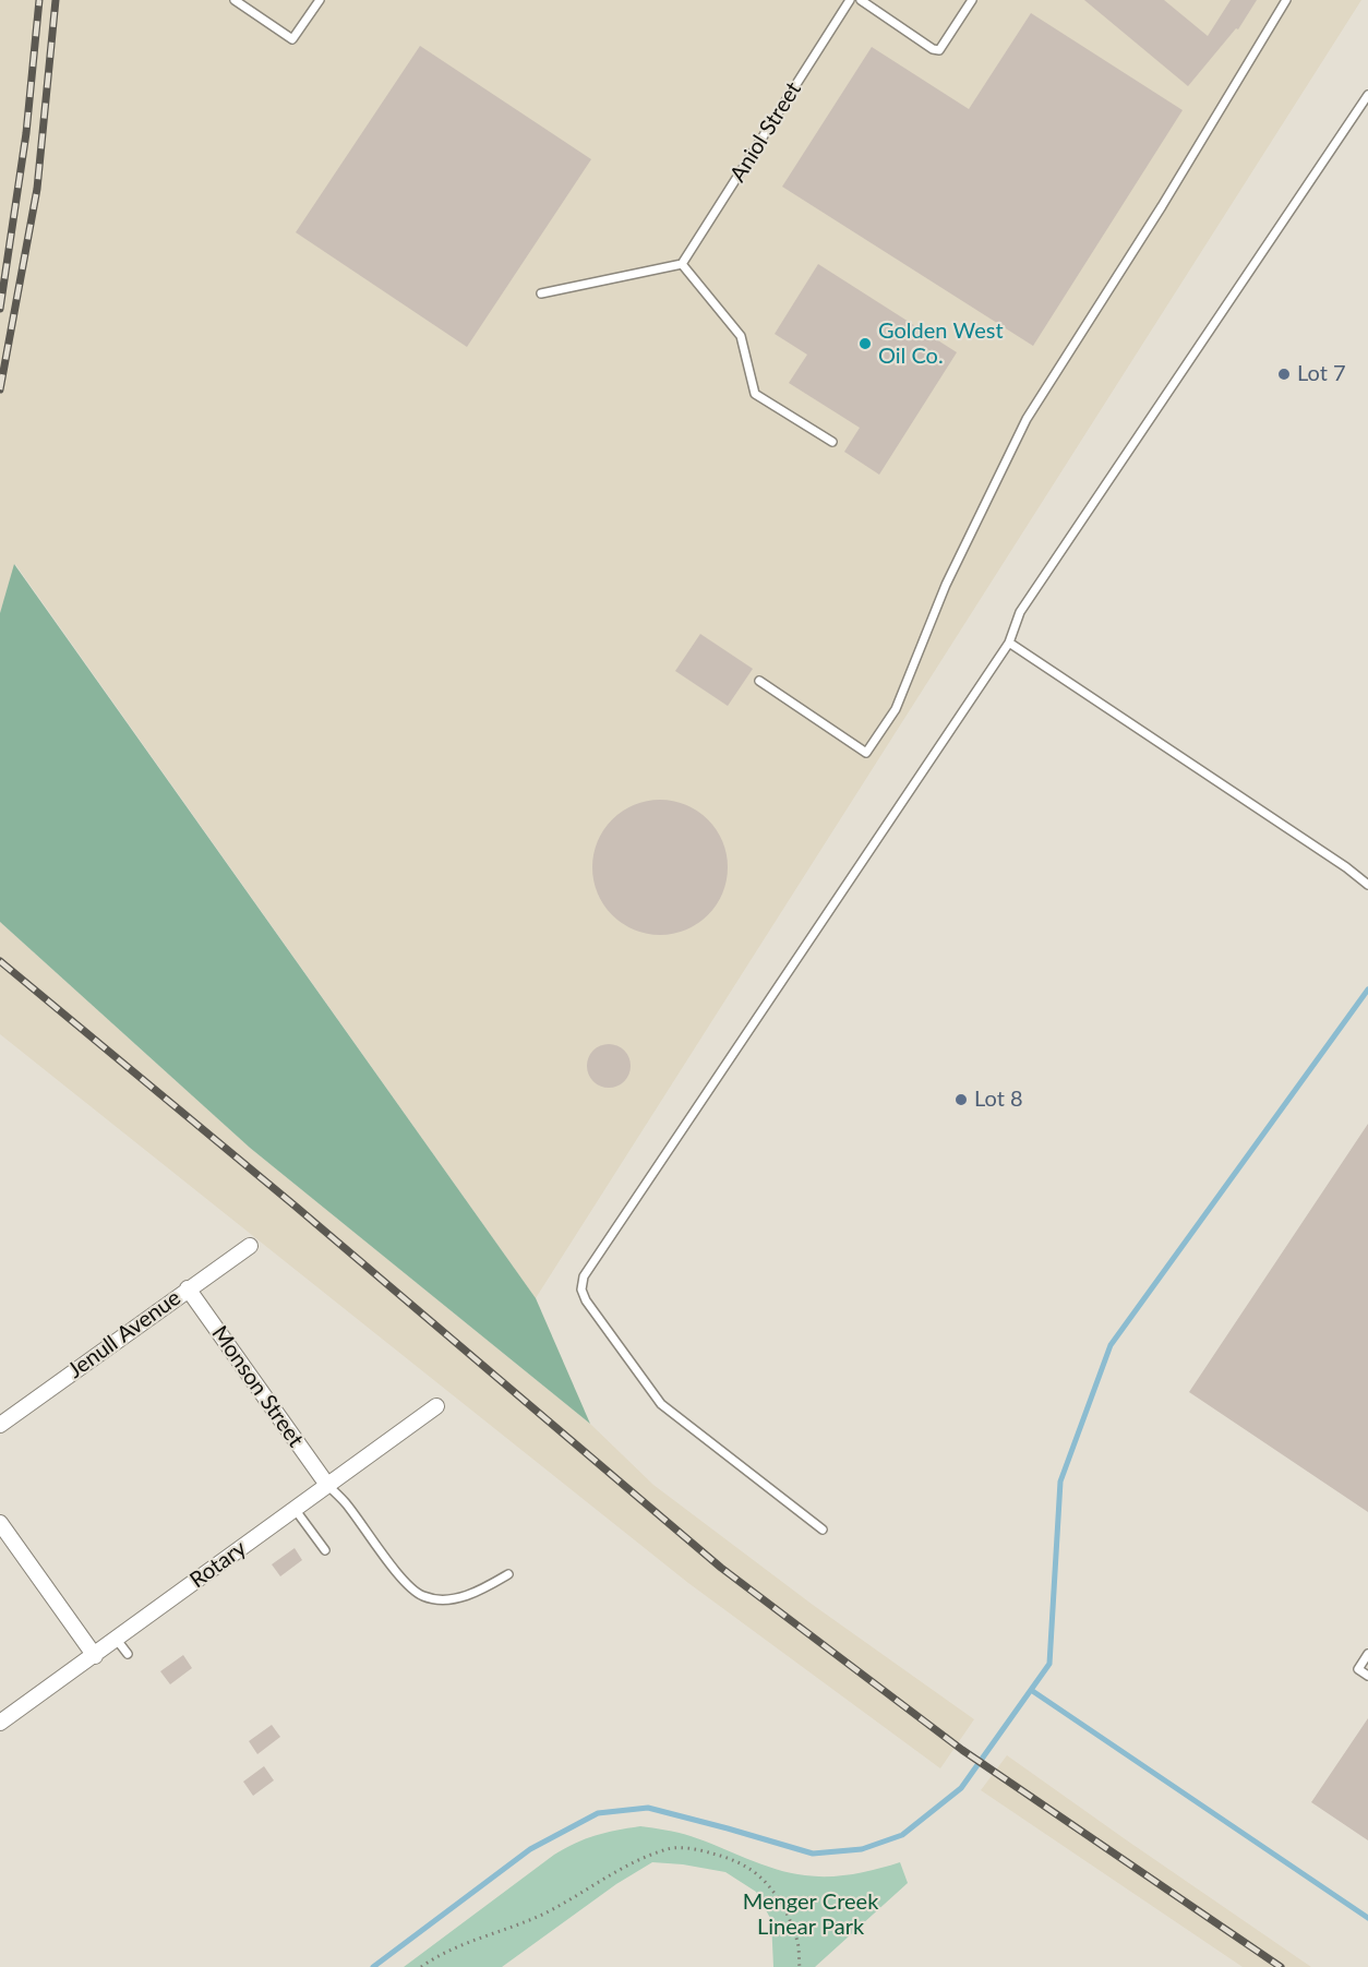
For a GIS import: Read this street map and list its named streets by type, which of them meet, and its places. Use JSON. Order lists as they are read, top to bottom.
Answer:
{
  "streets": {
    "street": ["Jenull Avenue", "Monson Street", "Rotary"],
    "lane": ["Aniol Street"]
  },
  "crossings": [
    ["Jenull Avenue", "Monson Street"],
    ["Monson Street", "Rotary"]
  ],
  "parks": ["Menger Creek Linear Park"],
  "places": ["Golden West Oil Co.", "Lot 7", "Lot 8"]
}
